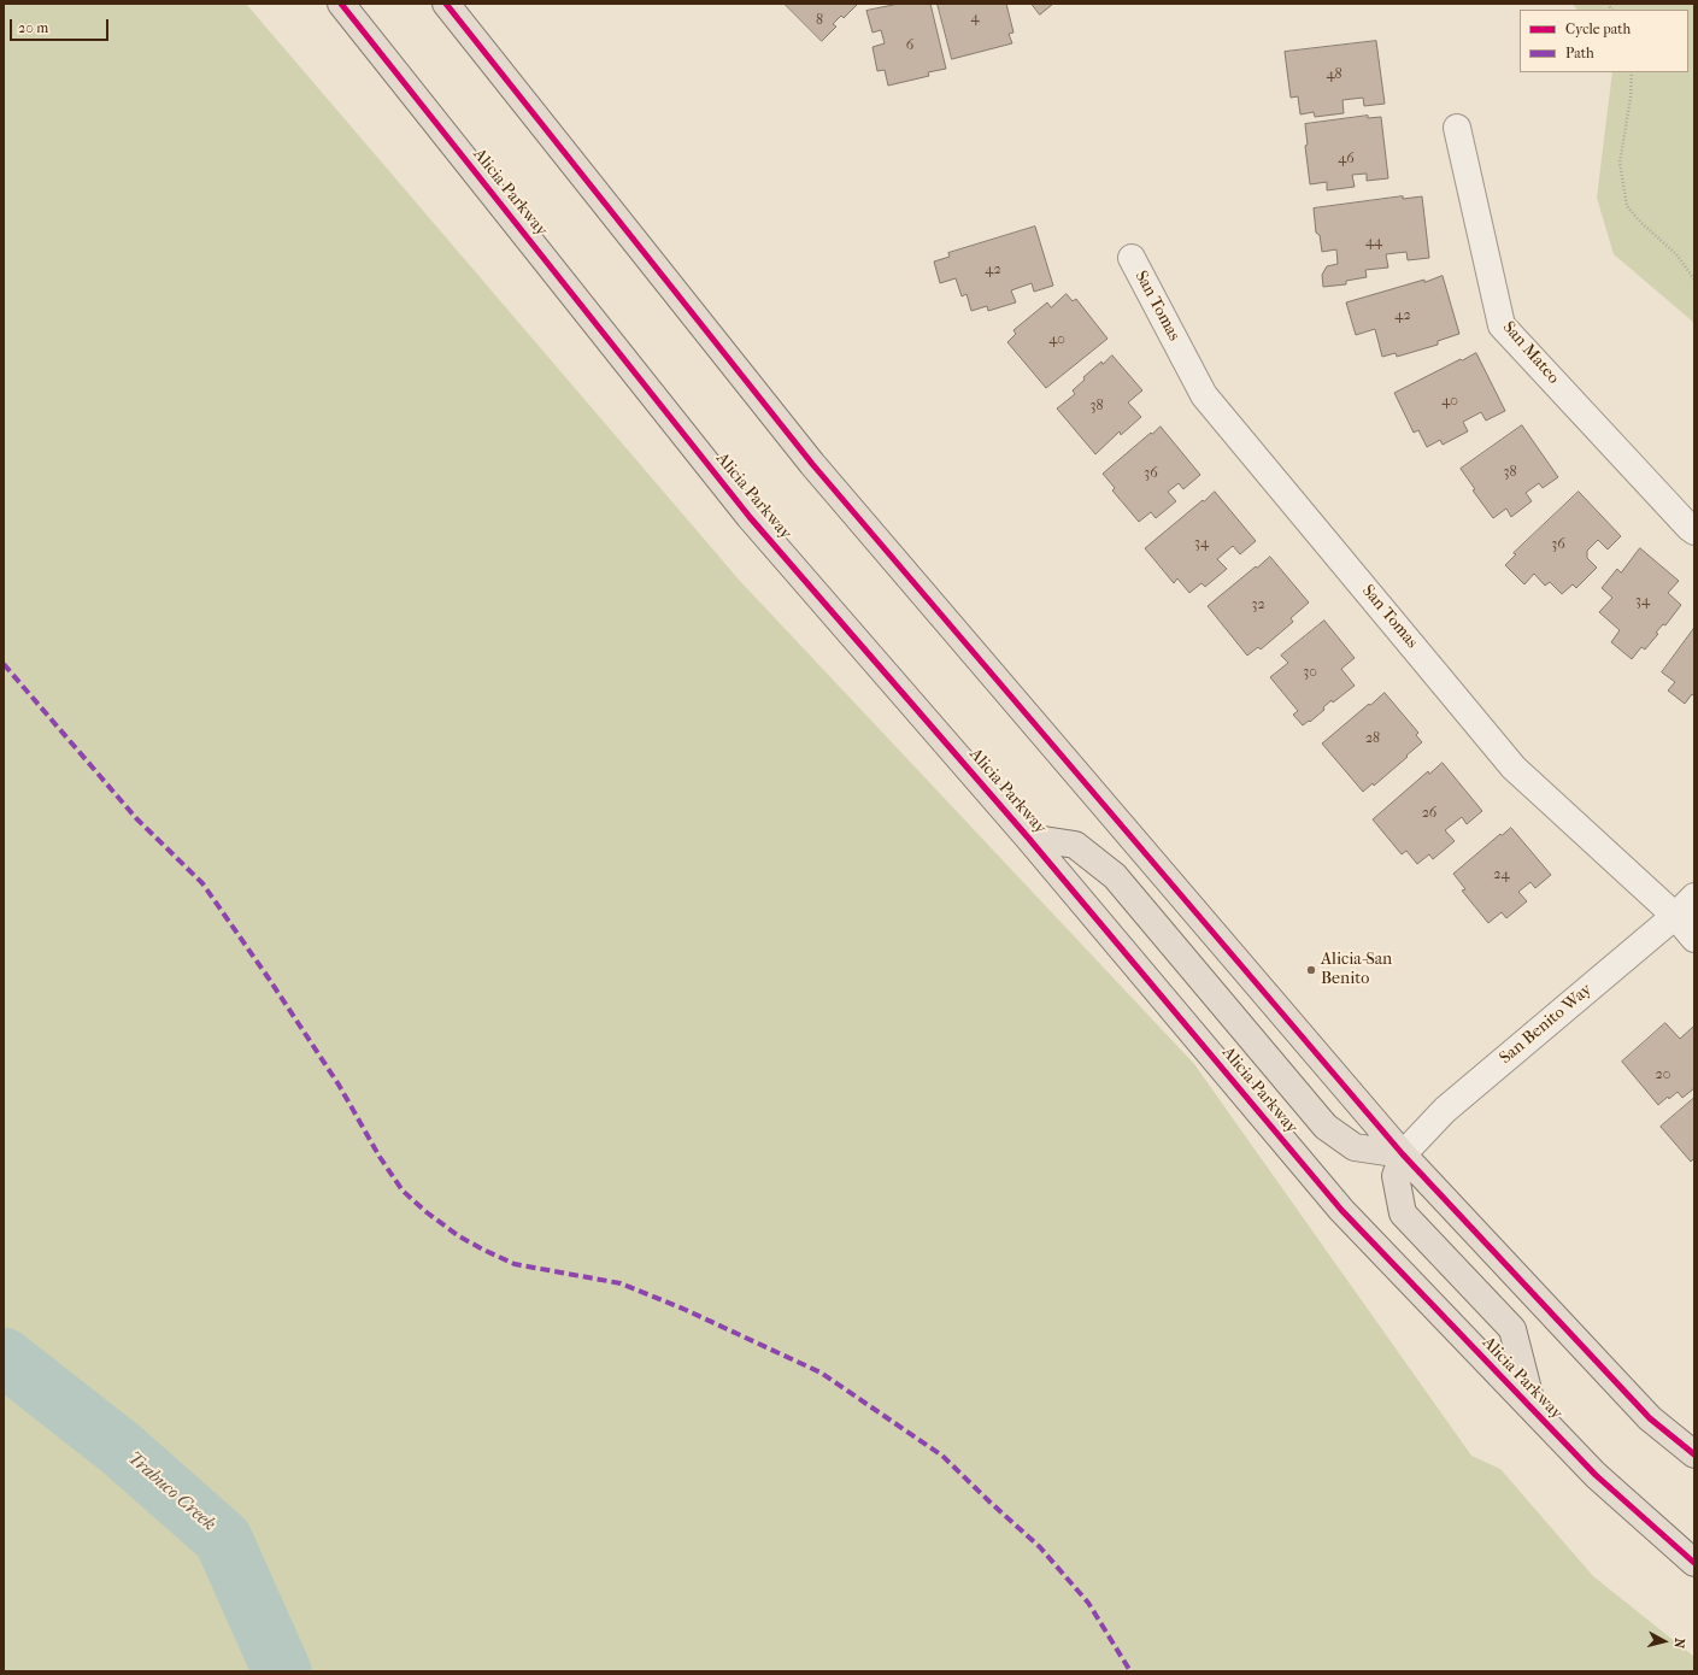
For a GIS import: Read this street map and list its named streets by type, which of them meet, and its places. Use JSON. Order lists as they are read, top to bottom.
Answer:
{
  "streets": {
    "main road": ["Alicia Parkway"],
    "street": ["San Tomas", "San Mateo", "San Benito Way"]
  },
  "crossings": [
    ["San Tomas", "San Benito Way"]
  ],
  "water": ["Trabuco Creek"],
  "places": ["Alicia-San Benito"],
  "house_numbers": [
    "4",
    "8",
    "6",
    "48",
    "46",
    "44",
    "42",
    "42",
    "40",
    "40",
    "38",
    "38",
    "36",
    "34",
    "36",
    "34",
    "32",
    "30",
    "28",
    "26",
    "24",
    "20"
  ],
  "legend": ["Cycle path", "Path"],
  "scale_bar": "20 m",
  "north": "right"
}
